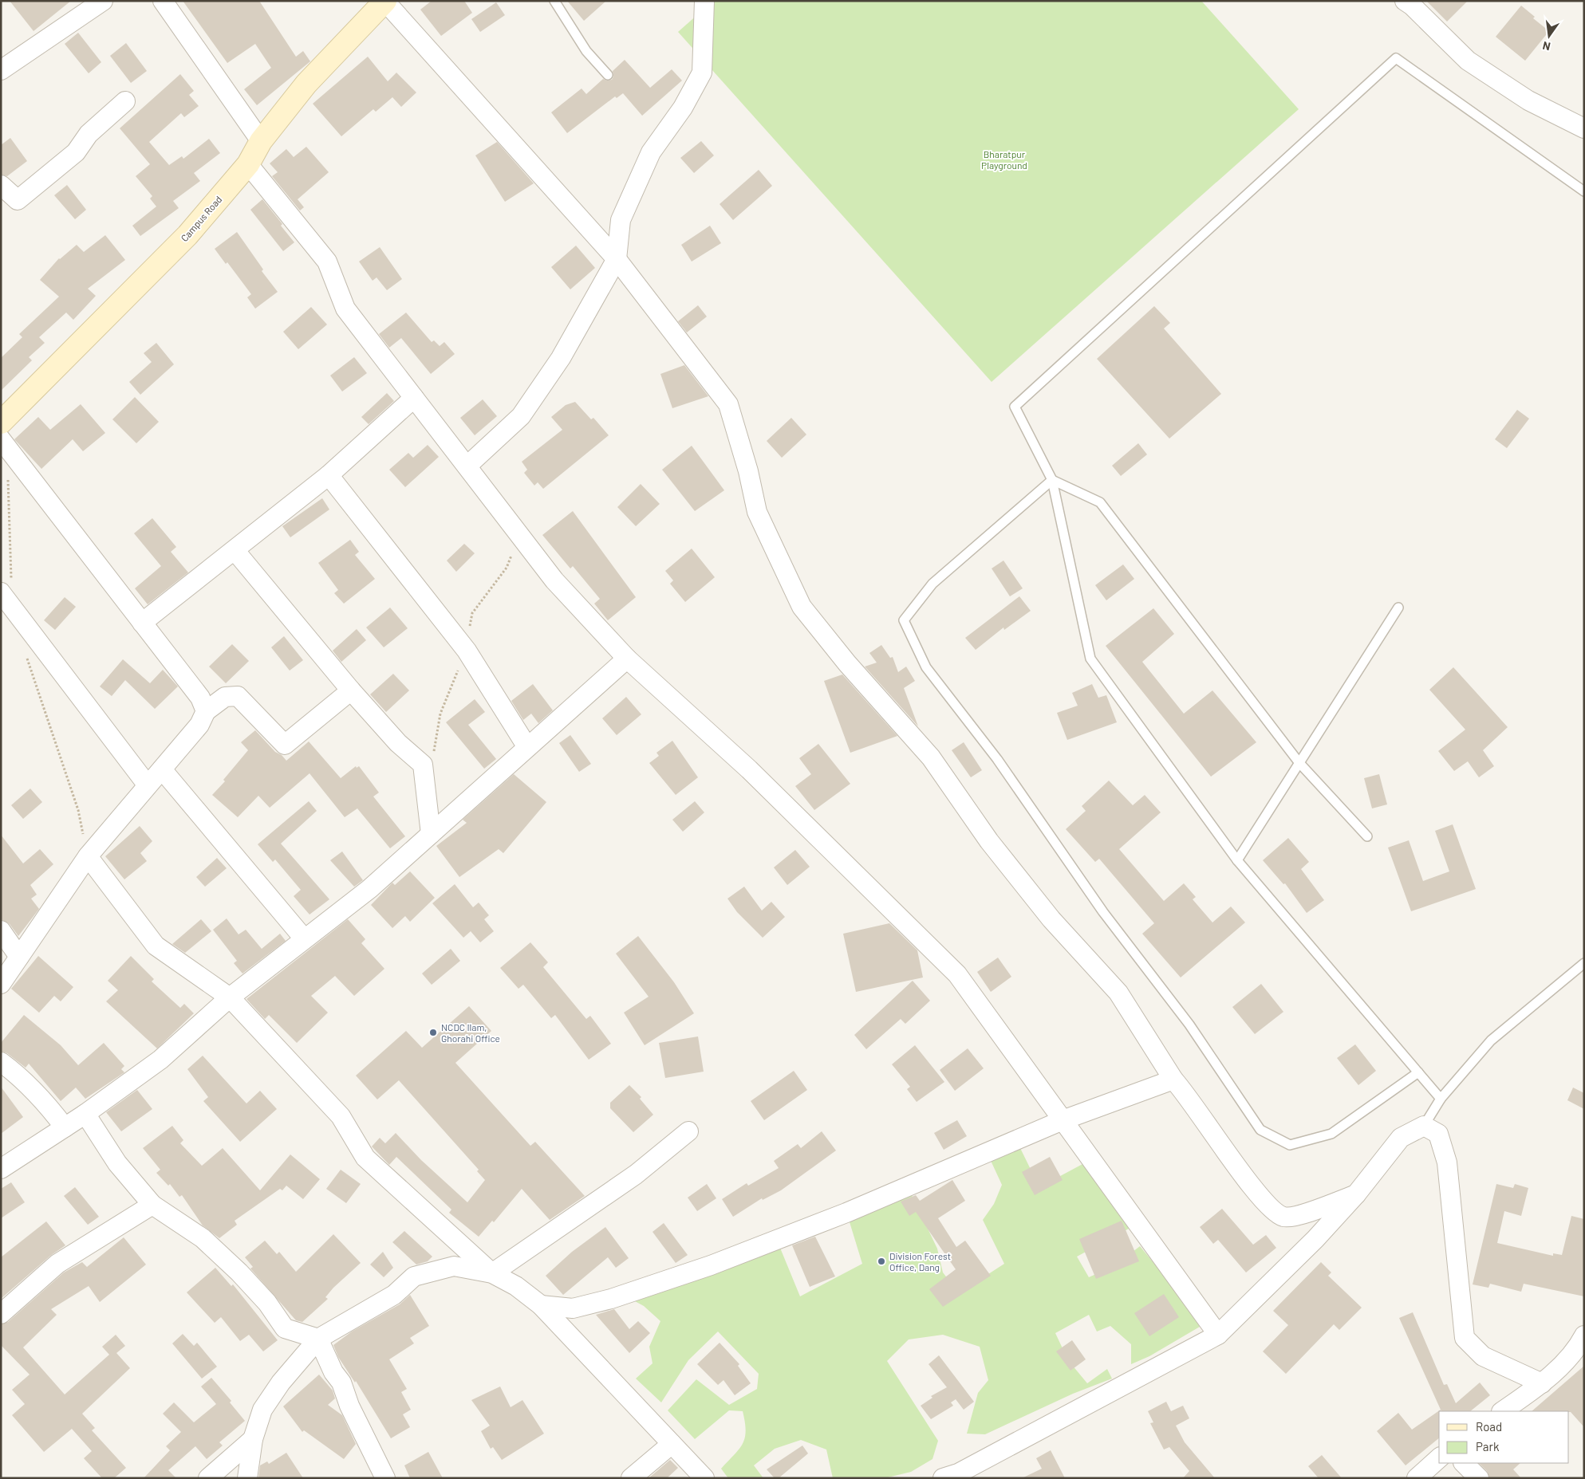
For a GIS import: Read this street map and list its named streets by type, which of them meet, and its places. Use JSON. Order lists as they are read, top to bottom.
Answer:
{
  "streets": {
    "street": ["Campus Road"]
  },
  "parks": ["Bharatpur Playground"],
  "places": ["NCDC Ilam, Ghorahi Office", "Division Forest Office, Dang"],
  "legend": ["Road", "Park"],
  "north": "bottom"
}
